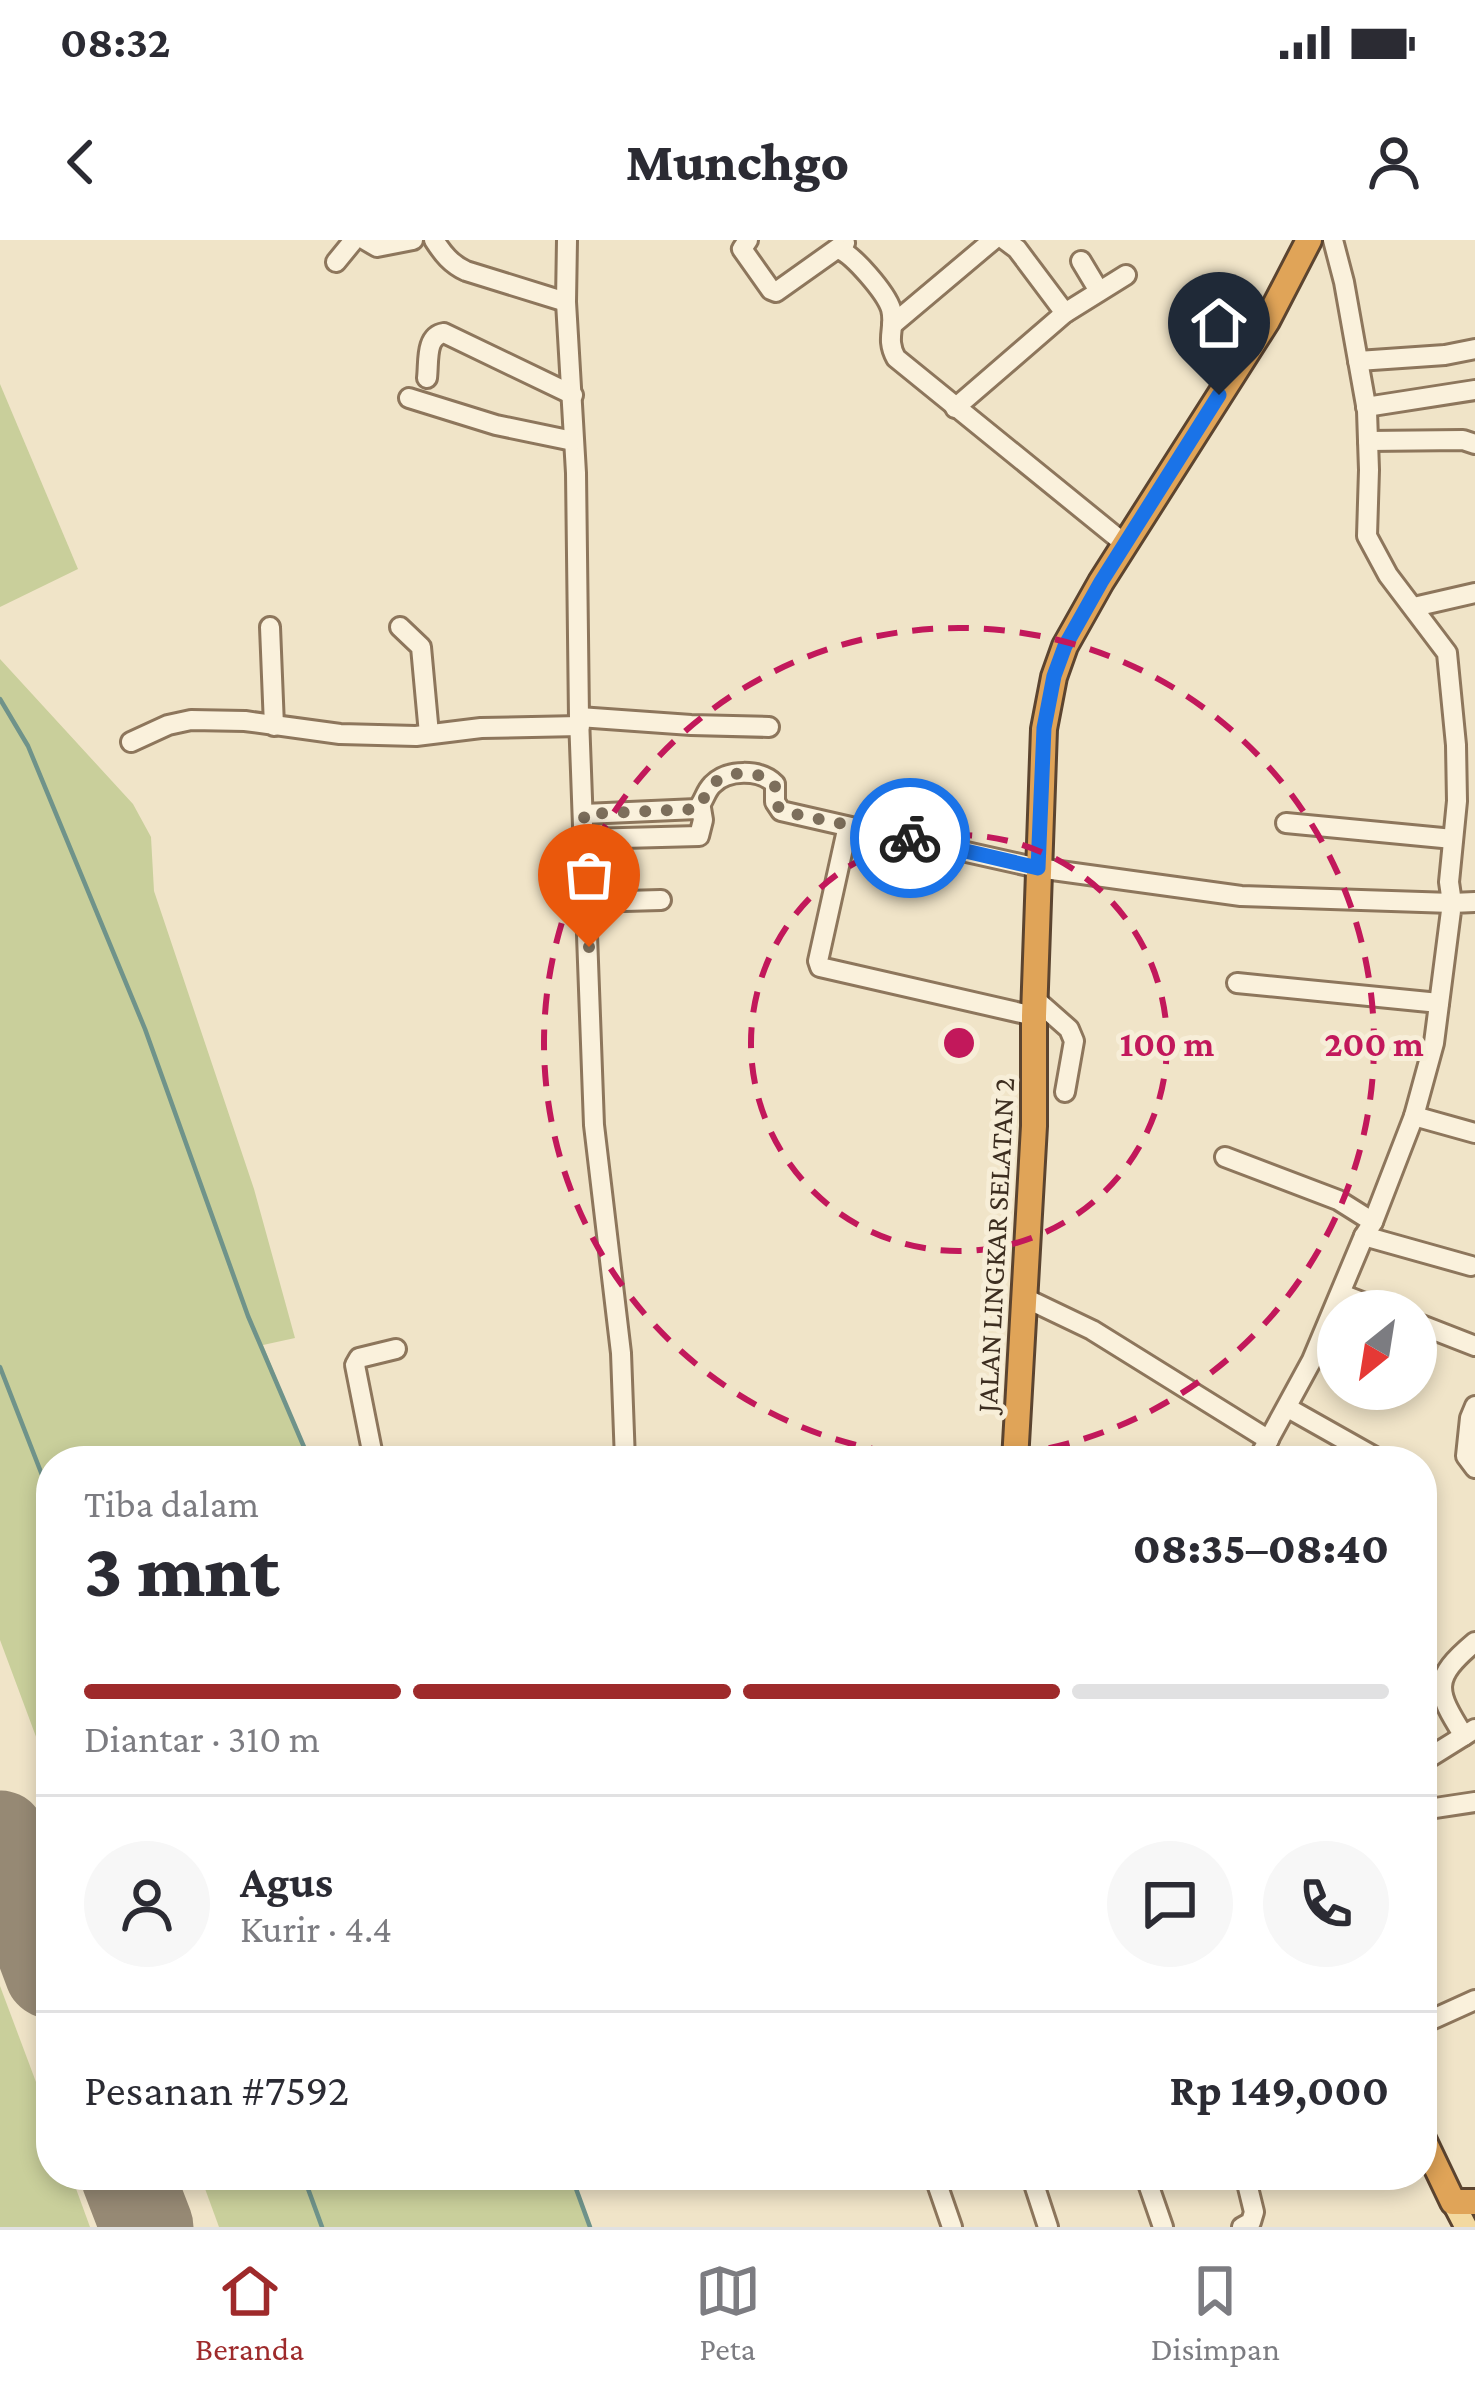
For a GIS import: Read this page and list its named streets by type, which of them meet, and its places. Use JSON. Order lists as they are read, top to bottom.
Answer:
{
  "streets": {
    "highway": ["JALAN LINGKAR SELATAN 2"]
  },
  "north": "bottom left",
  "page": {
    "status": "08:32",
    "header": "Munchgo",
    "heading": ["3 mnt", "Tiba dalam", "08:35–08:40"],
    "panel": [
      "Agus",
      "Kurir · 4.4",
      "Pesanan #7592",
      "Rp 149,000"
    ],
    "bar": "Diantar · 310 m",
    "tabs": ["Beranda", "Peta", "Disimpan"]
  },
  "rings": ["100 m", "200 m"]
}
